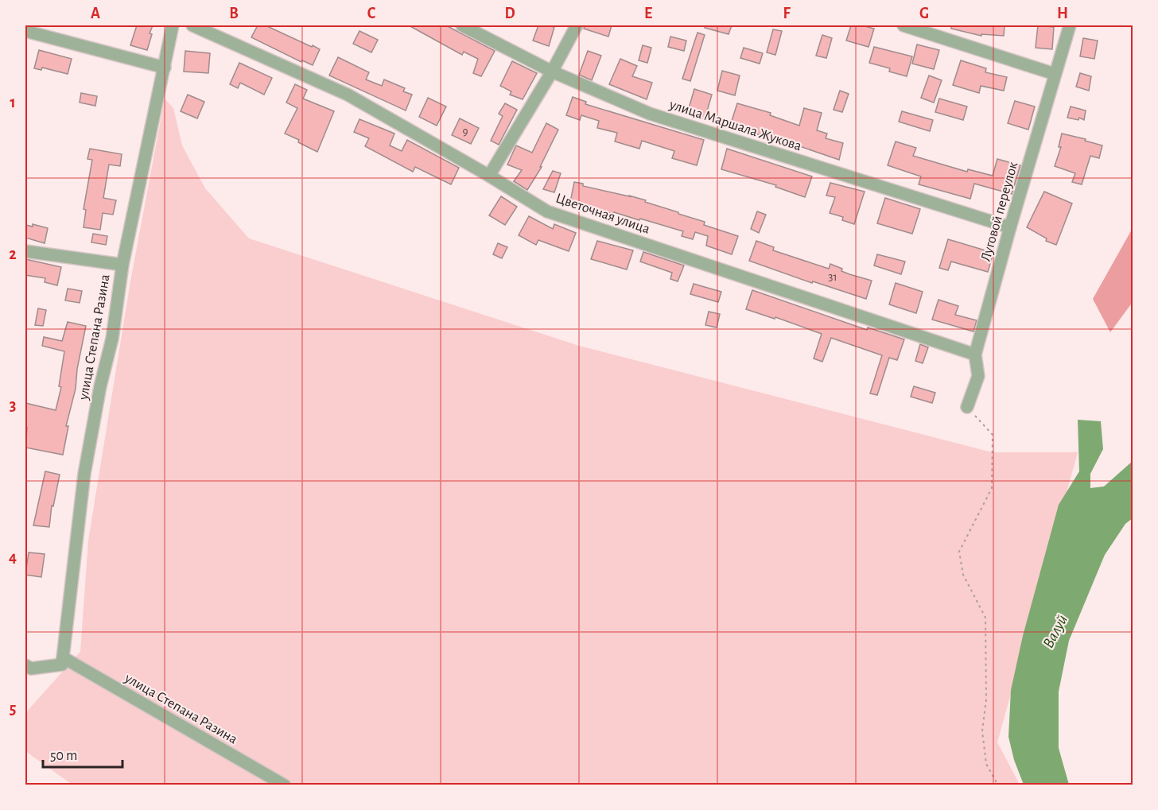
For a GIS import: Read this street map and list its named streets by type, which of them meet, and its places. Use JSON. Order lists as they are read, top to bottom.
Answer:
{
  "streets": {
    "street": [
      "улица Маршала Жукова",
      "Луговой переулок",
      "Цветочная улица",
      "улица Степана Разина"
    ]
  },
  "crossings": [
    ["улица Маршала Жукова", "Луговой переулок"],
    ["Луговой переулок", "Цветочная улица"]
  ],
  "water": ["Валуй"],
  "house_numbers": ["9", "31"],
  "scale_bar": "50 m",
  "grid": {
    "columns": [
      "A",
      "B",
      "C",
      "D",
      "E",
      "F",
      "G",
      "H"
    ],
    "rows": [
      "1",
      "2",
      "3",
      "4",
      "5"
    ]
  }
}
